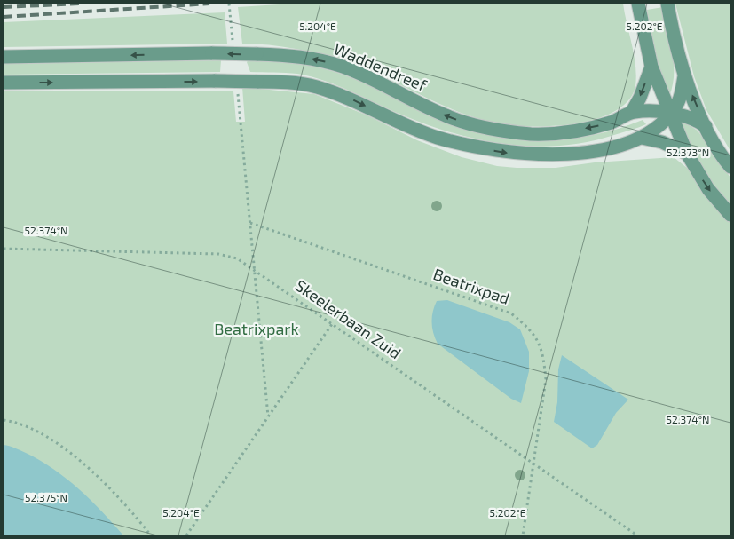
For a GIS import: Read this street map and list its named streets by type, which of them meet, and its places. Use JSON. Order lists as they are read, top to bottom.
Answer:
{
  "streets": {
    "main road": ["Waddendreef"],
    "path": ["Beatrixpad", "Skeelerbaan Zuid"]
  },
  "crossings": [
    ["Beatrixpad", "Skeelerbaan Zuid"]
  ],
  "parks": ["Beatrixpark"],
  "coordinates": [
    "5.204°E",
    "5.202°E",
    "52.373°N",
    "52.374°N",
    "52.375°N"
  ]
}
